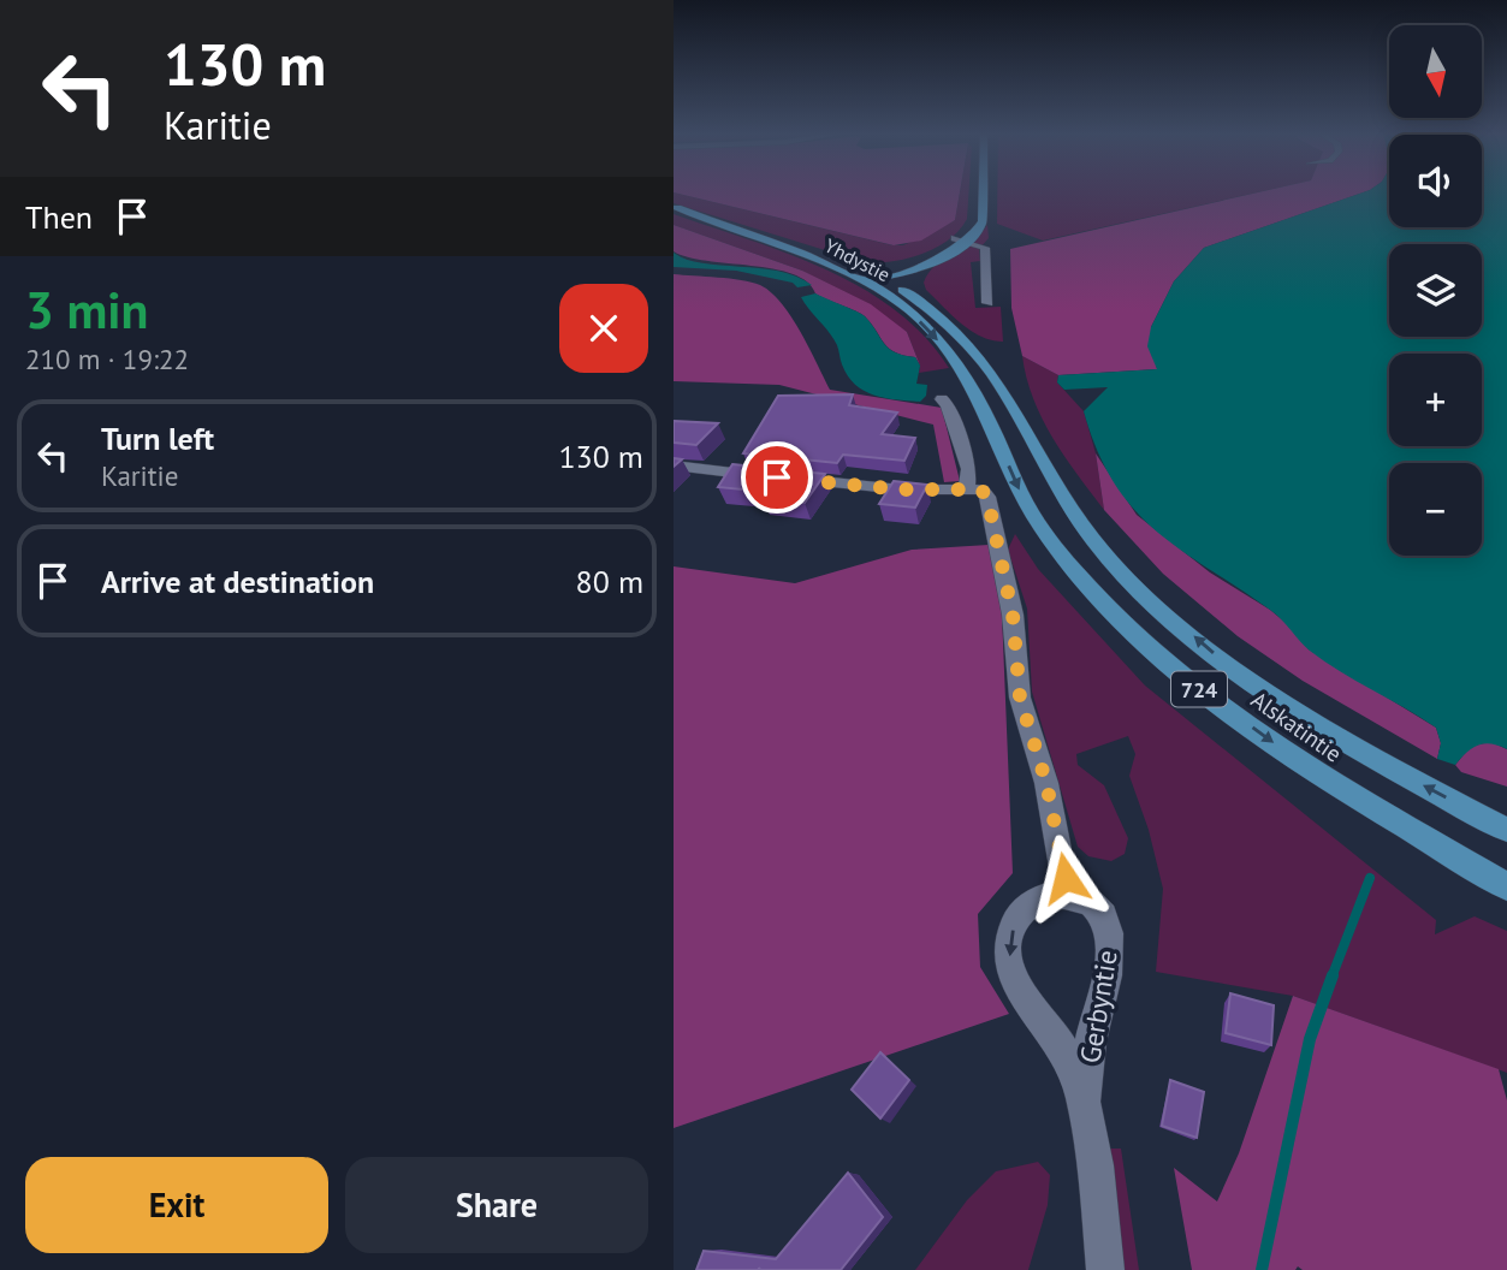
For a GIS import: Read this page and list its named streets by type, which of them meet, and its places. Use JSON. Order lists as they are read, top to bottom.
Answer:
{
  "streets": {
    "main road": ["Yhdystie", "724", "Alskatintie"],
    "street": ["Gerbyntie"]
  },
  "crossings": [
    ["Yhdystie", "Alskatintie"]
  ],
  "north": "bottom",
  "page": {
    "turn": ["130 m", "Karitie"],
    "map_buttons": ["+", "−"],
    "then": "Then",
    "heading": ["3 min", "210 m · 19:22"],
    "list": [
      {
        "name": "Turn left",
        "note": "Karitie",
        "value": "130 m"
      },
      {
        "name": "Arrive at destination",
        "value": "80 m"
      }
    ],
    "buttons": ["Exit", "Share"]
  }
}
